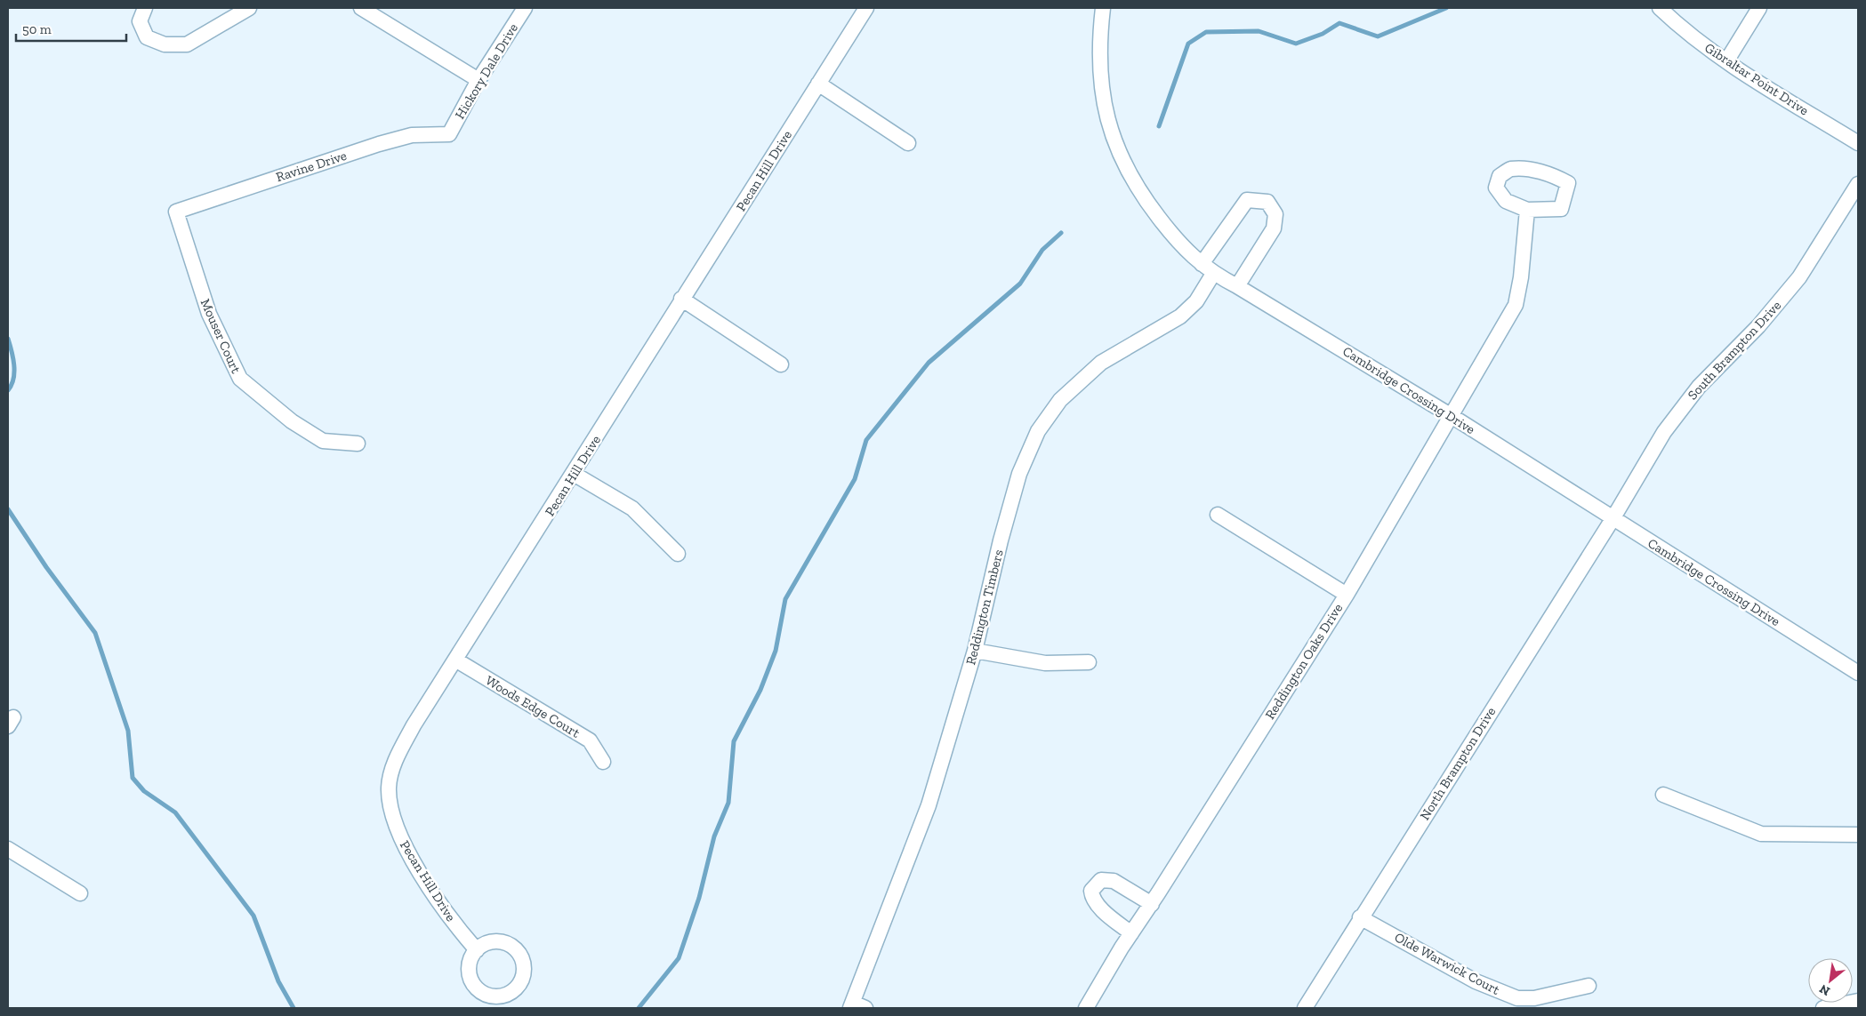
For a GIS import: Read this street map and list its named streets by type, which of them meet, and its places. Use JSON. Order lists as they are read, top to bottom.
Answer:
{
  "streets": {
    "street": [
      "Hickory Dale Drive",
      "Gibraltar Point Drive",
      "Ravine Drive",
      "Pecan Hill Drive",
      "Mouser Court",
      "South Brampton Drive",
      "Cambridge Crossing Drive",
      "Reddington Timbers",
      "Reddington Oaks Drive",
      "Woods Edge Court",
      "North Brampton Drive",
      "Olde Warwick Court"
    ]
  },
  "crossings": [
    ["Hickory Dale Drive", "Ravine Drive"],
    ["Ravine Drive", "Mouser Court"],
    ["Pecan Hill Drive", "Woods Edge Court"],
    ["South Brampton Drive", "Cambridge Crossing Drive"],
    ["South Brampton Drive", "North Brampton Drive"],
    ["Cambridge Crossing Drive", "Reddington Timbers"],
    ["Cambridge Crossing Drive", "Reddington Oaks Drive"],
    ["Cambridge Crossing Drive", "North Brampton Drive"],
    ["North Brampton Drive", "Olde Warwick Court"]
  ],
  "scale_bar": "50 m",
  "north": "bottom left"
}
